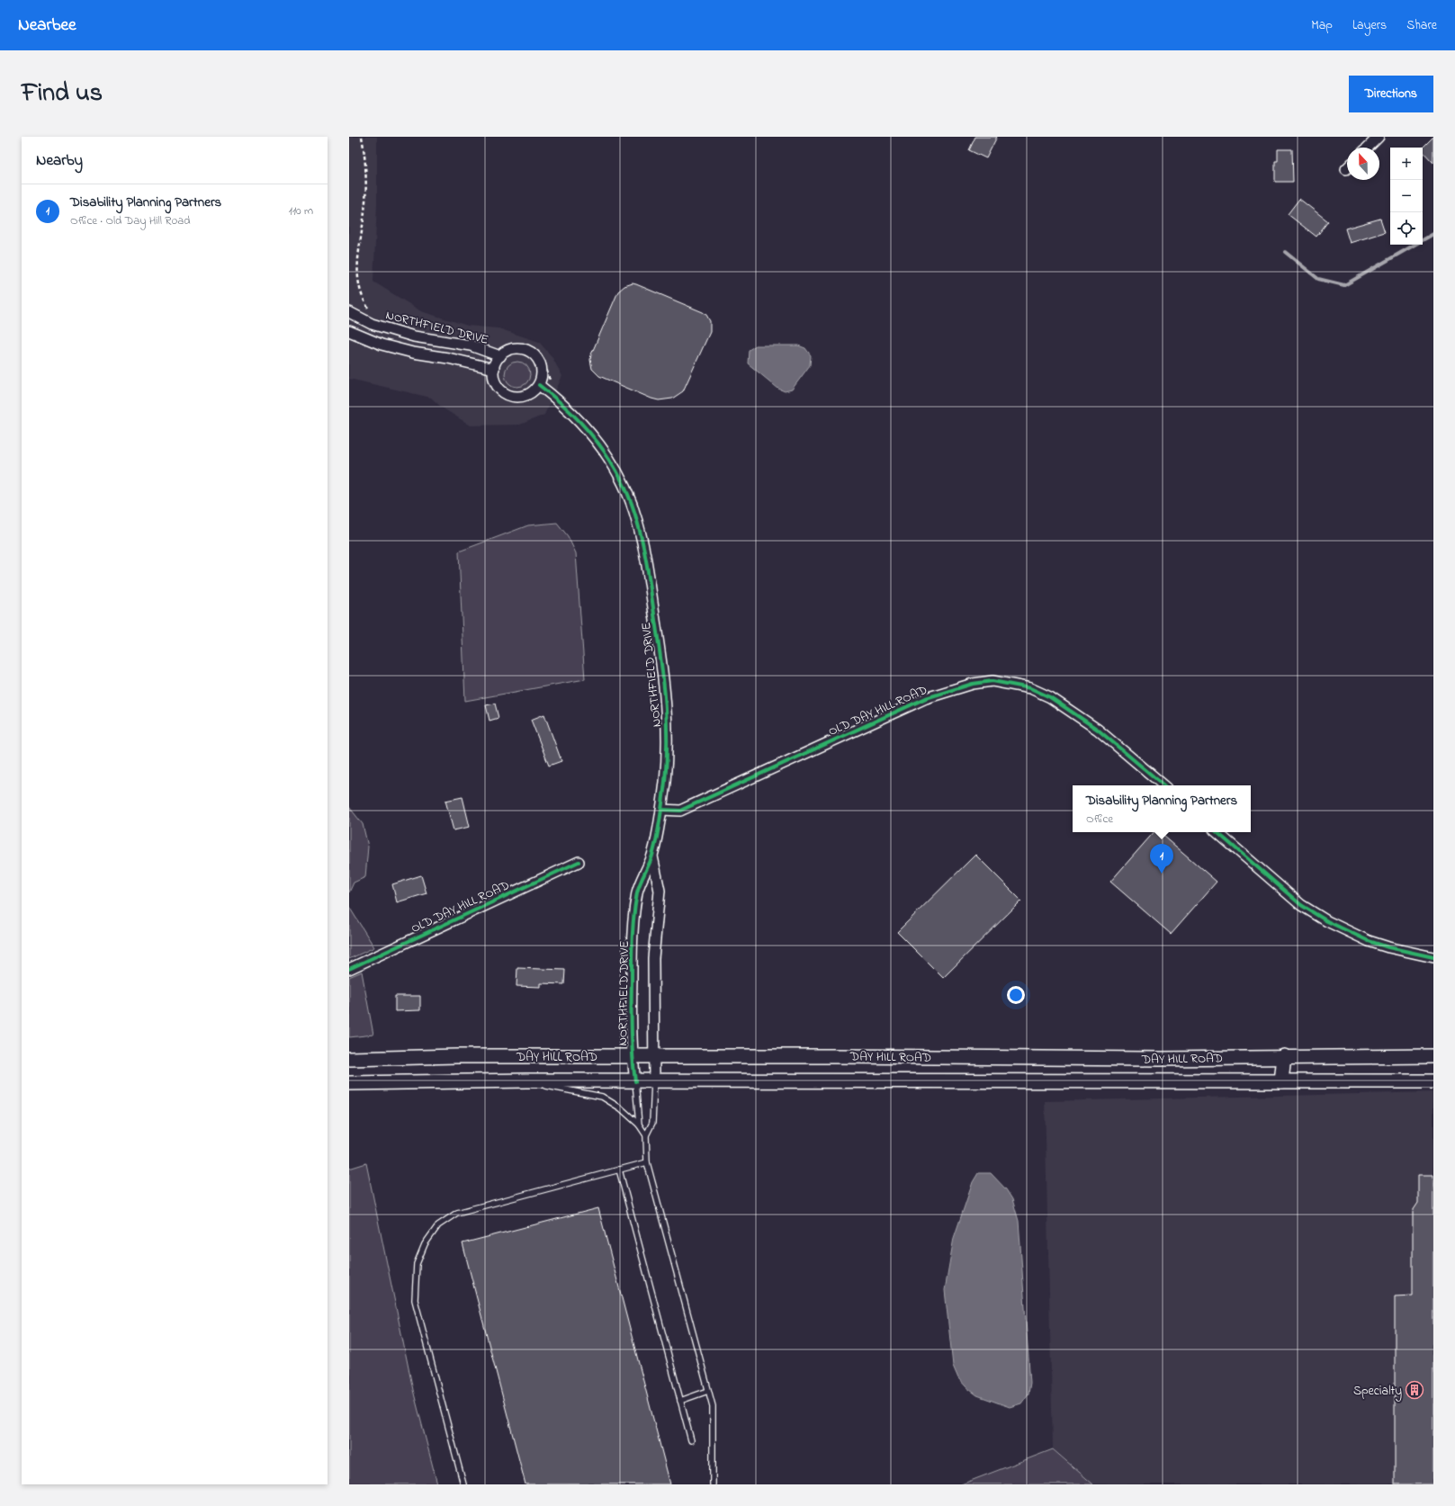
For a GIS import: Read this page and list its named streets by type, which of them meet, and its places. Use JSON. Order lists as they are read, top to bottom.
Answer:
{
  "streets": {
    "main road": ["DAY HILL ROAD"],
    "street": ["NORTHFIELD DRIVE", "OLD DAY HILL ROAD"]
  },
  "crossings": [
    ["NORTHFIELD DRIVE", "OLD DAY HILL ROAD"],
    ["NORTHFIELD DRIVE", "DAY HILL ROAD"]
  ],
  "places": {
    "building": ["Specialty"]
  },
  "north": "top",
  "page": {
    "header": "Nearbee",
    "nav": ["Map", "Layers", "Share"],
    "title": "Find us",
    "buttons": "Directions",
    "heading": "Nearby",
    "map_buttons": ["+", "−"],
    "list": [
      {
        "mark": "1",
        "name": "Disability Planning Partners",
        "note": "Office · Old Day Hill Road",
        "value": "110 m"
      }
    ],
    "popup": ["Disability Planning Partners", "Office"],
    "pins": "1"
  }
}
